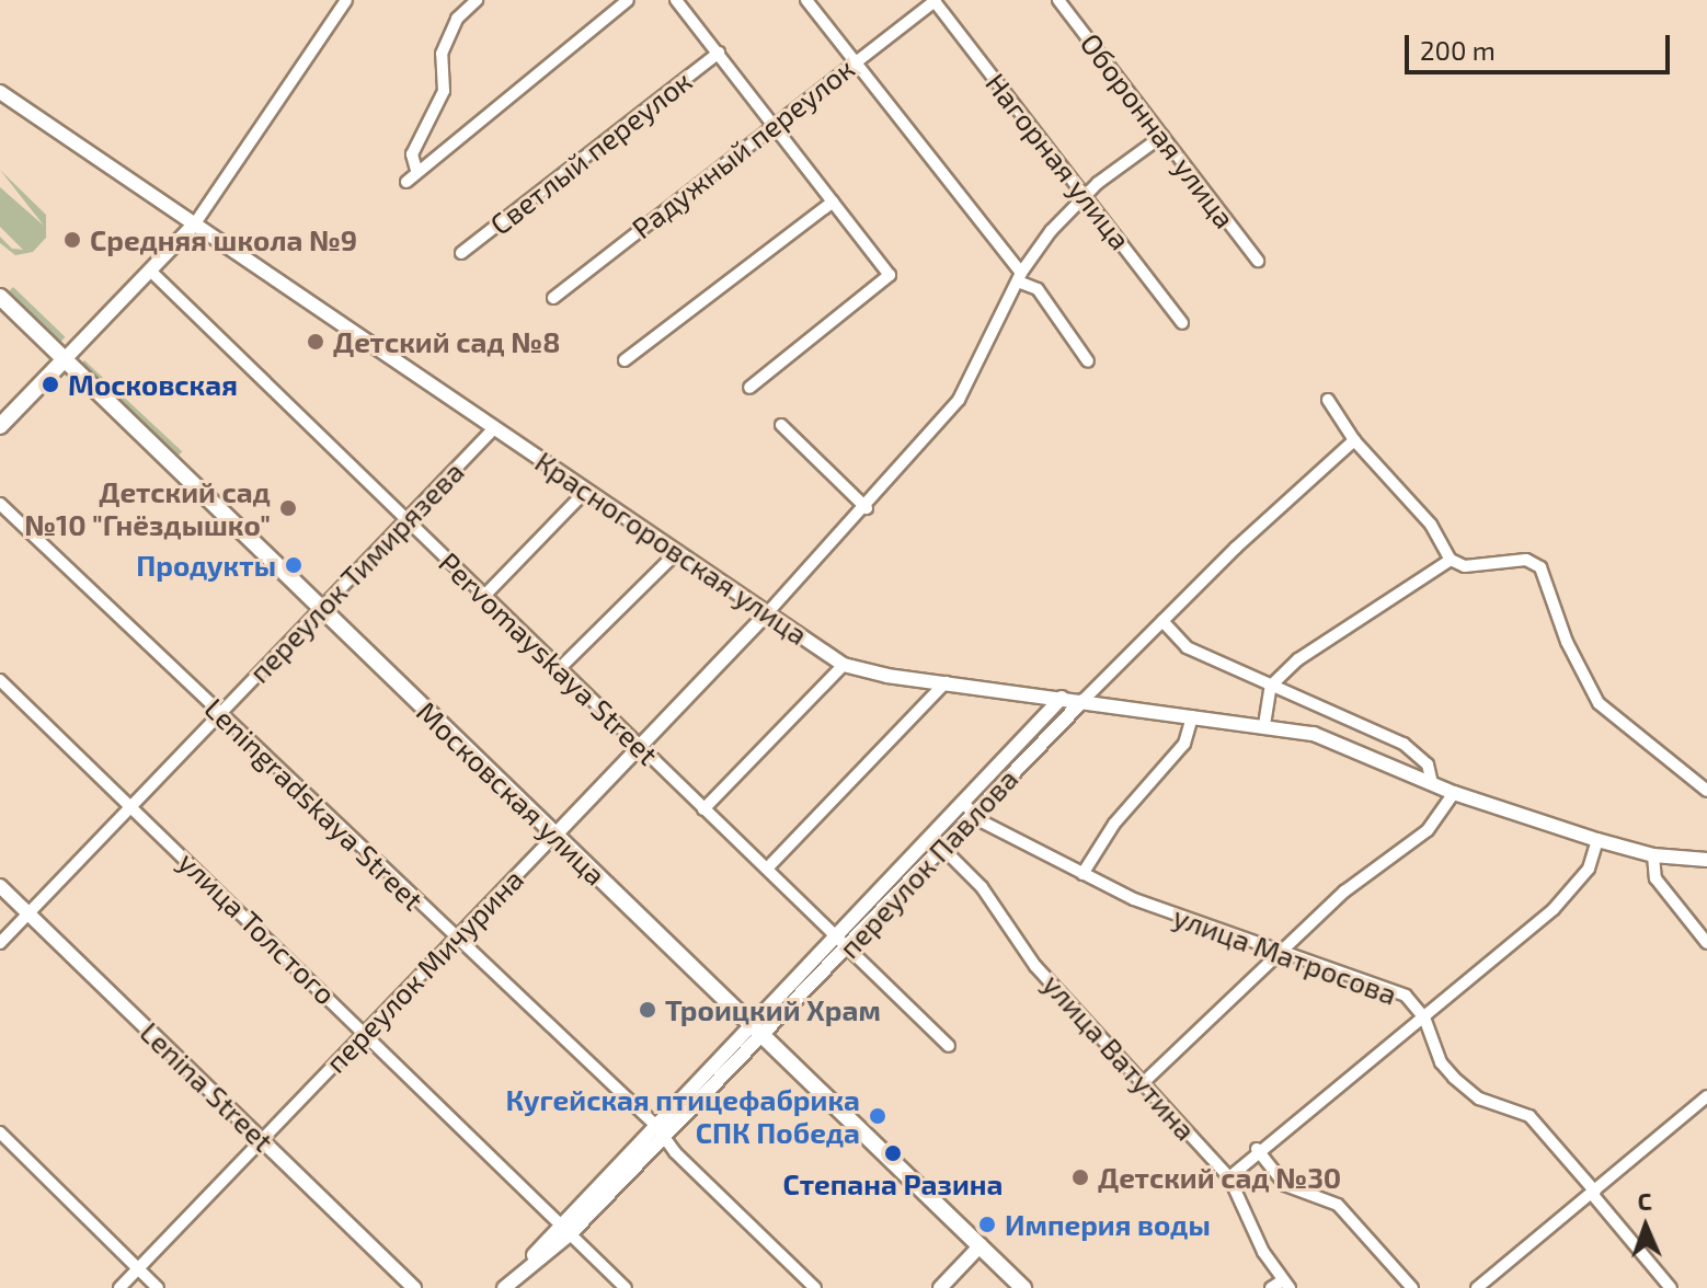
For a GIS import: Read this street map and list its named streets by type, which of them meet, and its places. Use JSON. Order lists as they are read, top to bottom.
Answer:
{
  "streets": {
    "main road": ["Московская улица"],
    "street": [
      "Оборонная улица",
      "Радужный переулок",
      "Светлый переулок",
      "Нагорная улица",
      "Красногоровская улица",
      "переулок Тимирязева",
      "Pervomayskaya Street",
      "Leningradskaya Street",
      "переулок Павлова",
      "улица Толстого",
      "улица Матросова",
      "переулок Мичурина",
      "улица Ватутина",
      "Lenina Street"
    ]
  },
  "crossings": [
    ["Оборонная улица", "переулок Мичурина"],
    ["Радужный переулок", "Нагорная улица"],
    ["Нагорная улица", "переулок Мичурина"],
    ["Красногоровская улица", "переулок Тимирязева"],
    ["Красногоровская улица", "переулок Павлова"],
    ["Красногоровская улица", "переулок Мичурина"],
    ["переулок Тимирязева", "Pervomayskaya Street"],
    ["переулок Тимирязева", "Московская улица"],
    ["переулок Тимирязева", "Leningradskaya Street"],
    ["переулок Тимирязева", "улица Толстого"],
    ["переулок Тимирязева", "Lenina Street"],
    ["Pervomayskaya Street", "переулок Павлова"],
    ["Pervomayskaya Street", "переулок Мичурина"],
    ["Московская улица", "переулок Павлова"],
    ["Московская улица", "переулок Мичурина"],
    ["Leningradskaya Street", "переулок Павлова"],
    ["Leningradskaya Street", "переулок Мичурина"],
    ["переулок Павлова", "улица Толстого"],
    ["переулок Павлова", "улица Матросова"],
    ["переулок Павлова", "улица Ватутина"],
    ["улица Толстого", "переулок Мичурина"],
    ["переулок Мичурина", "Lenina Street"]
  ],
  "places": [
    "Средняя школа №9",
    "Детский сад №8",
    "Московская",
    "Детский сад №10 \"Гнёздышко\"",
    "Продукты",
    "Троицкий Храм",
    "Кугейская птицефабрика СПК Победа",
    "Степана Разина",
    "Детский сад №30",
    "Империя воды"
  ],
  "scale_bar": "200 m",
  "north": "top"
}
